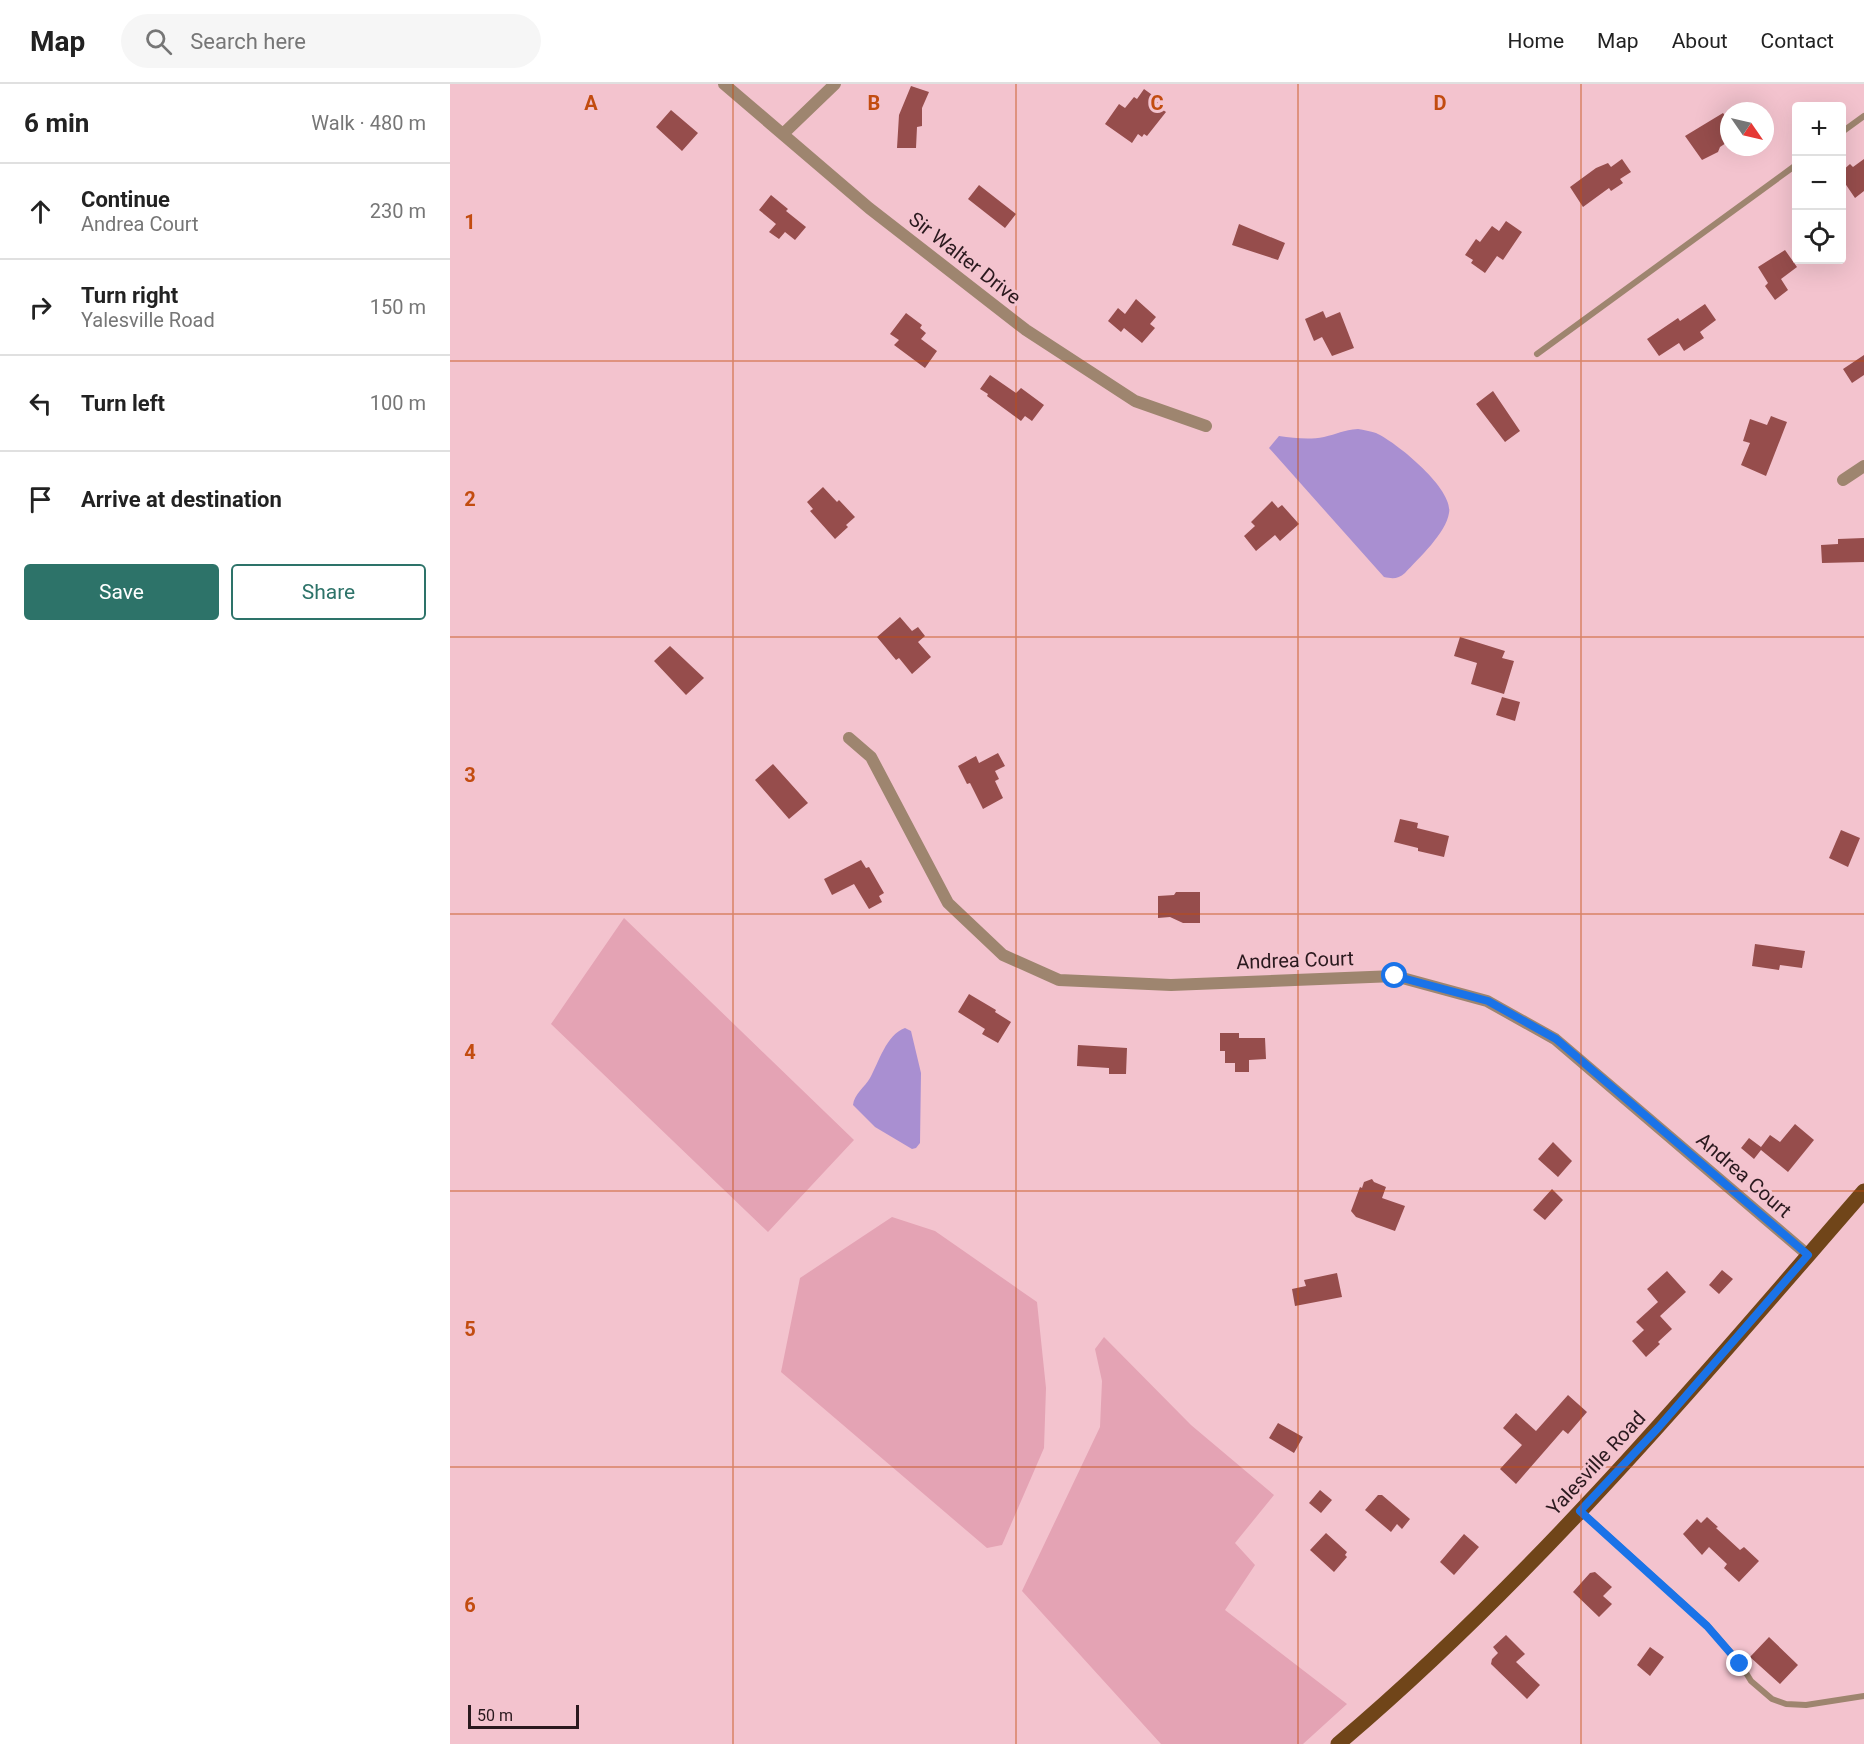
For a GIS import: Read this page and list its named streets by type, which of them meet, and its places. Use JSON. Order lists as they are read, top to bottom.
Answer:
{
  "streets": {
    "main road": ["Yalesville Road"],
    "street": ["Sir Walter Drive", "Andrea Court"]
  },
  "crossings": [
    ["Andrea Court", "Yalesville Road"]
  ],
  "scale_bar": "50 m",
  "north": "bottom right",
  "page": {
    "header": "Map",
    "search": "Search here",
    "nav": [
      "Home",
      "Map",
      "About",
      "Contact"
    ],
    "heading": ["6 min", "Walk · 480 m"],
    "map_buttons": ["+", "−"],
    "list": [
      ["Continue", "Andrea Court", "230 m"],
      ["Turn right", "Yalesville Road", "150 m"],
      ["Turn left", "100 m"],
      "Arrive at destination"
    ],
    "buttons": ["Save", "Share"],
    "scale": "50 m"
  },
  "grid": {
    "columns": [
      "A",
      "B",
      "C",
      "D"
    ],
    "rows": [
      "1",
      "2",
      "3",
      "4",
      "5",
      "6"
    ]
  }
}
